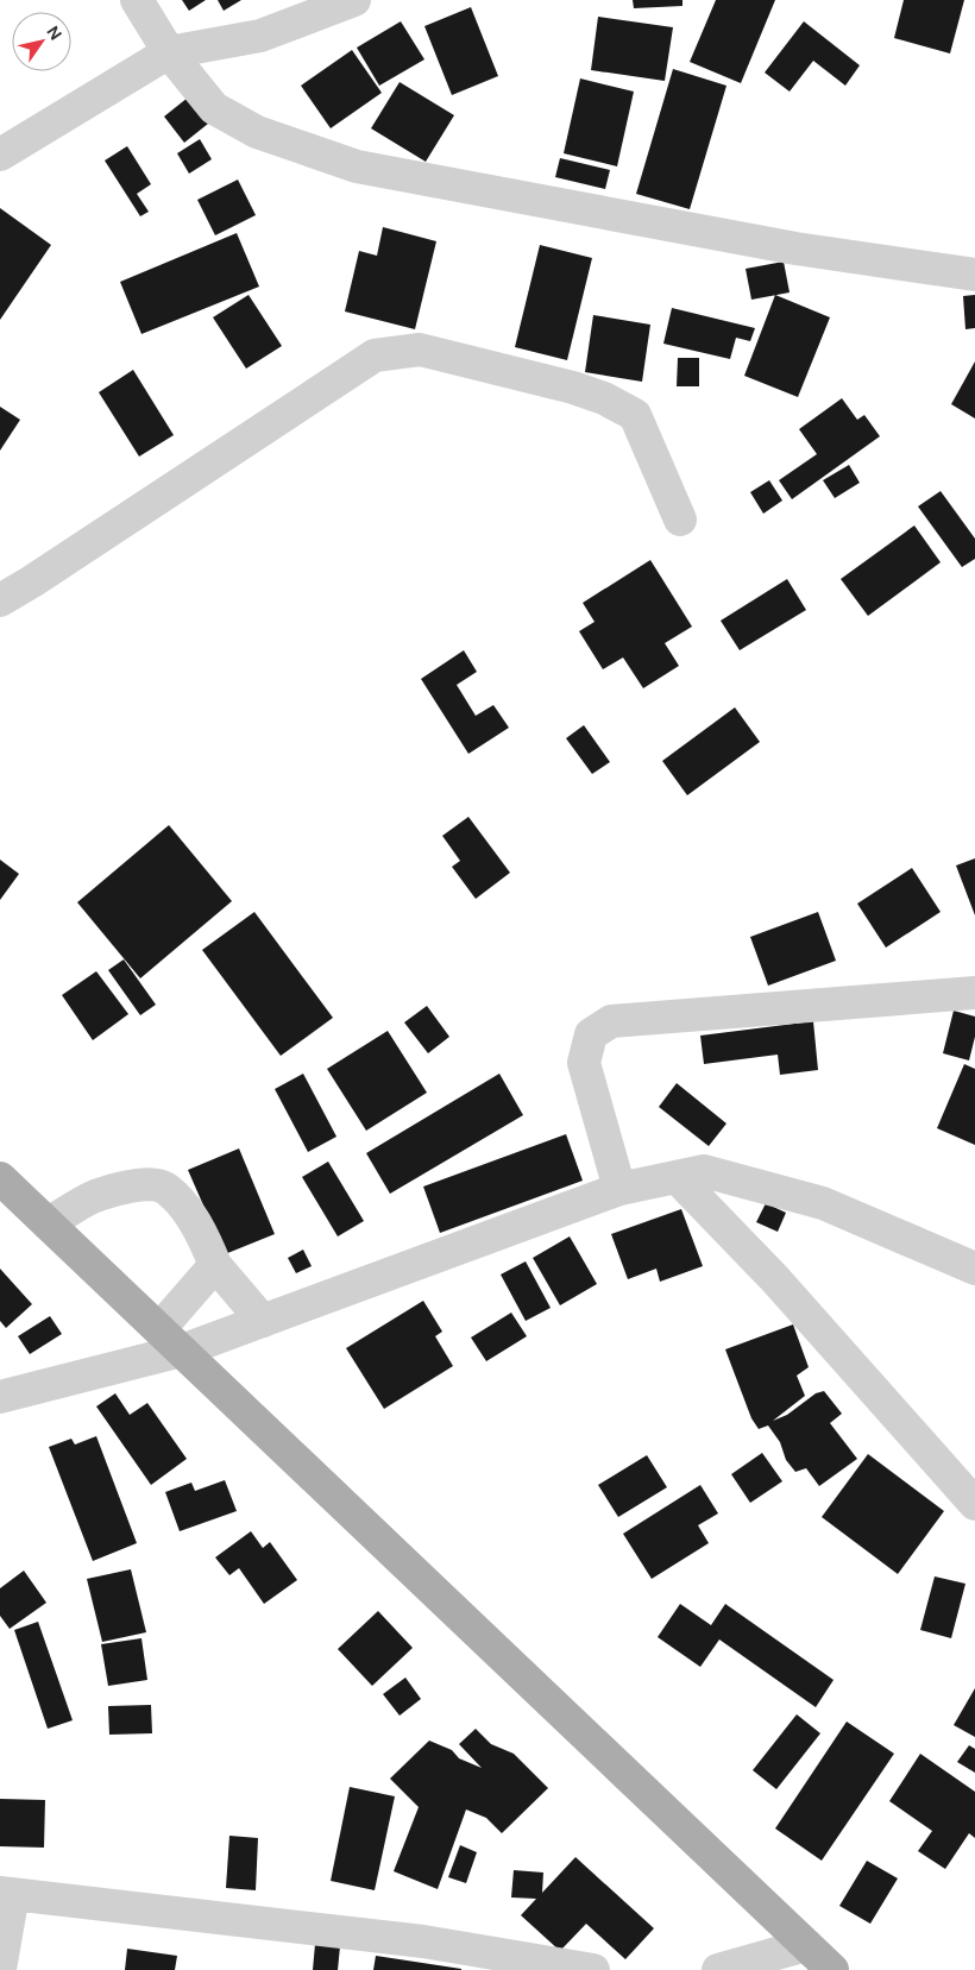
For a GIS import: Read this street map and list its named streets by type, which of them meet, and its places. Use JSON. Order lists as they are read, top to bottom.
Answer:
{
  "north": "top right"
}
